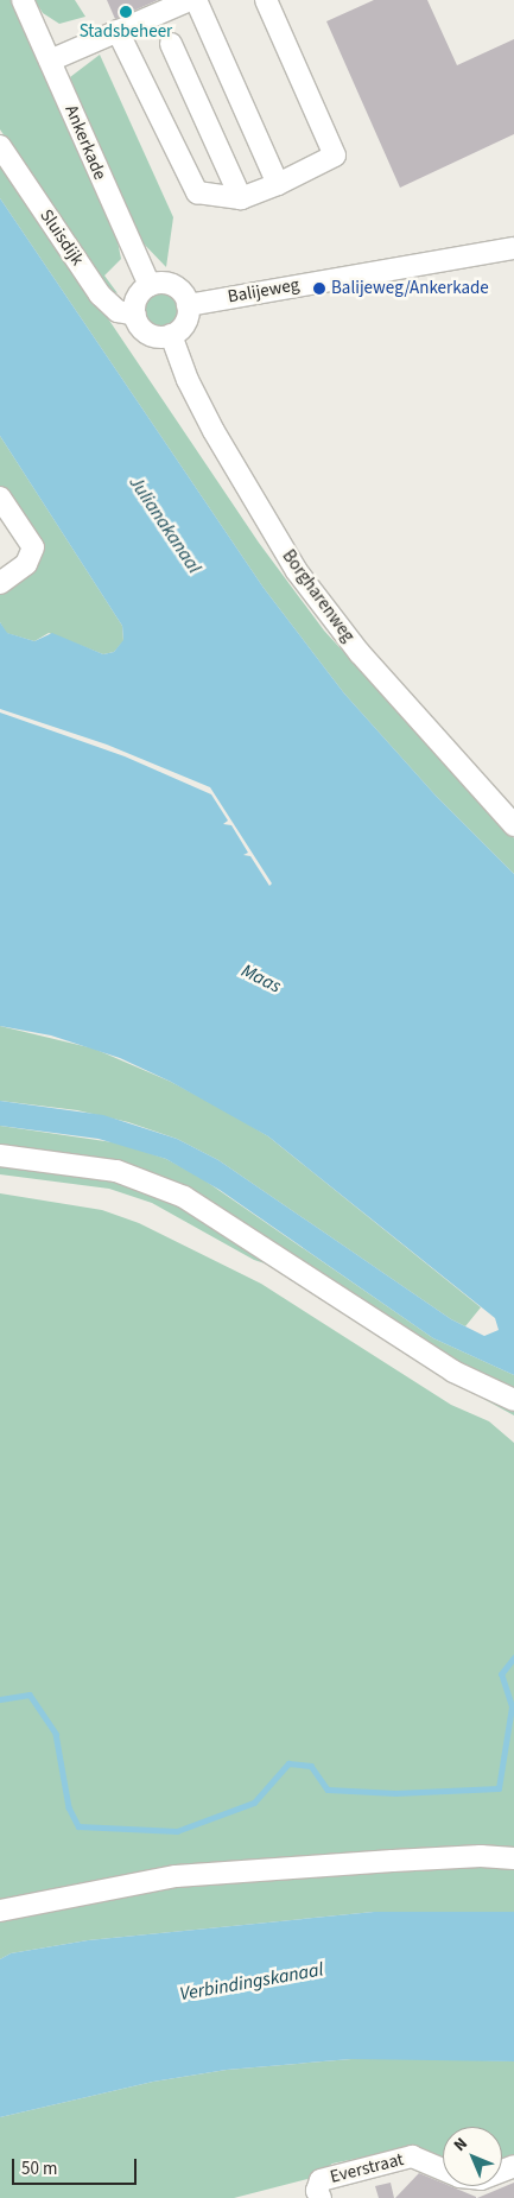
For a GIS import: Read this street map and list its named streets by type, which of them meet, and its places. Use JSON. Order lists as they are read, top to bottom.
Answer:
{
  "streets": {
    "street": [
      "Ankerkade",
      "Sluisdijk",
      "Balijeweg",
      "Borgharenweg",
      "Everstraat"
    ]
  },
  "crossings": [
    ["Ankerkade", "Sluisdijk"],
    ["Ankerkade", "Balijeweg"],
    ["Ankerkade", "Borgharenweg"],
    ["Sluisdijk", "Balijeweg"],
    ["Sluisdijk", "Borgharenweg"],
    ["Balijeweg", "Borgharenweg"]
  ],
  "water": ["Julianakanaal", "Maas", "Verbindingskanaal"],
  "places": ["Stadsbeheer", "Balijeweg/Ankerkade"],
  "scale_bar": "50 m",
  "north": "top left"
}
